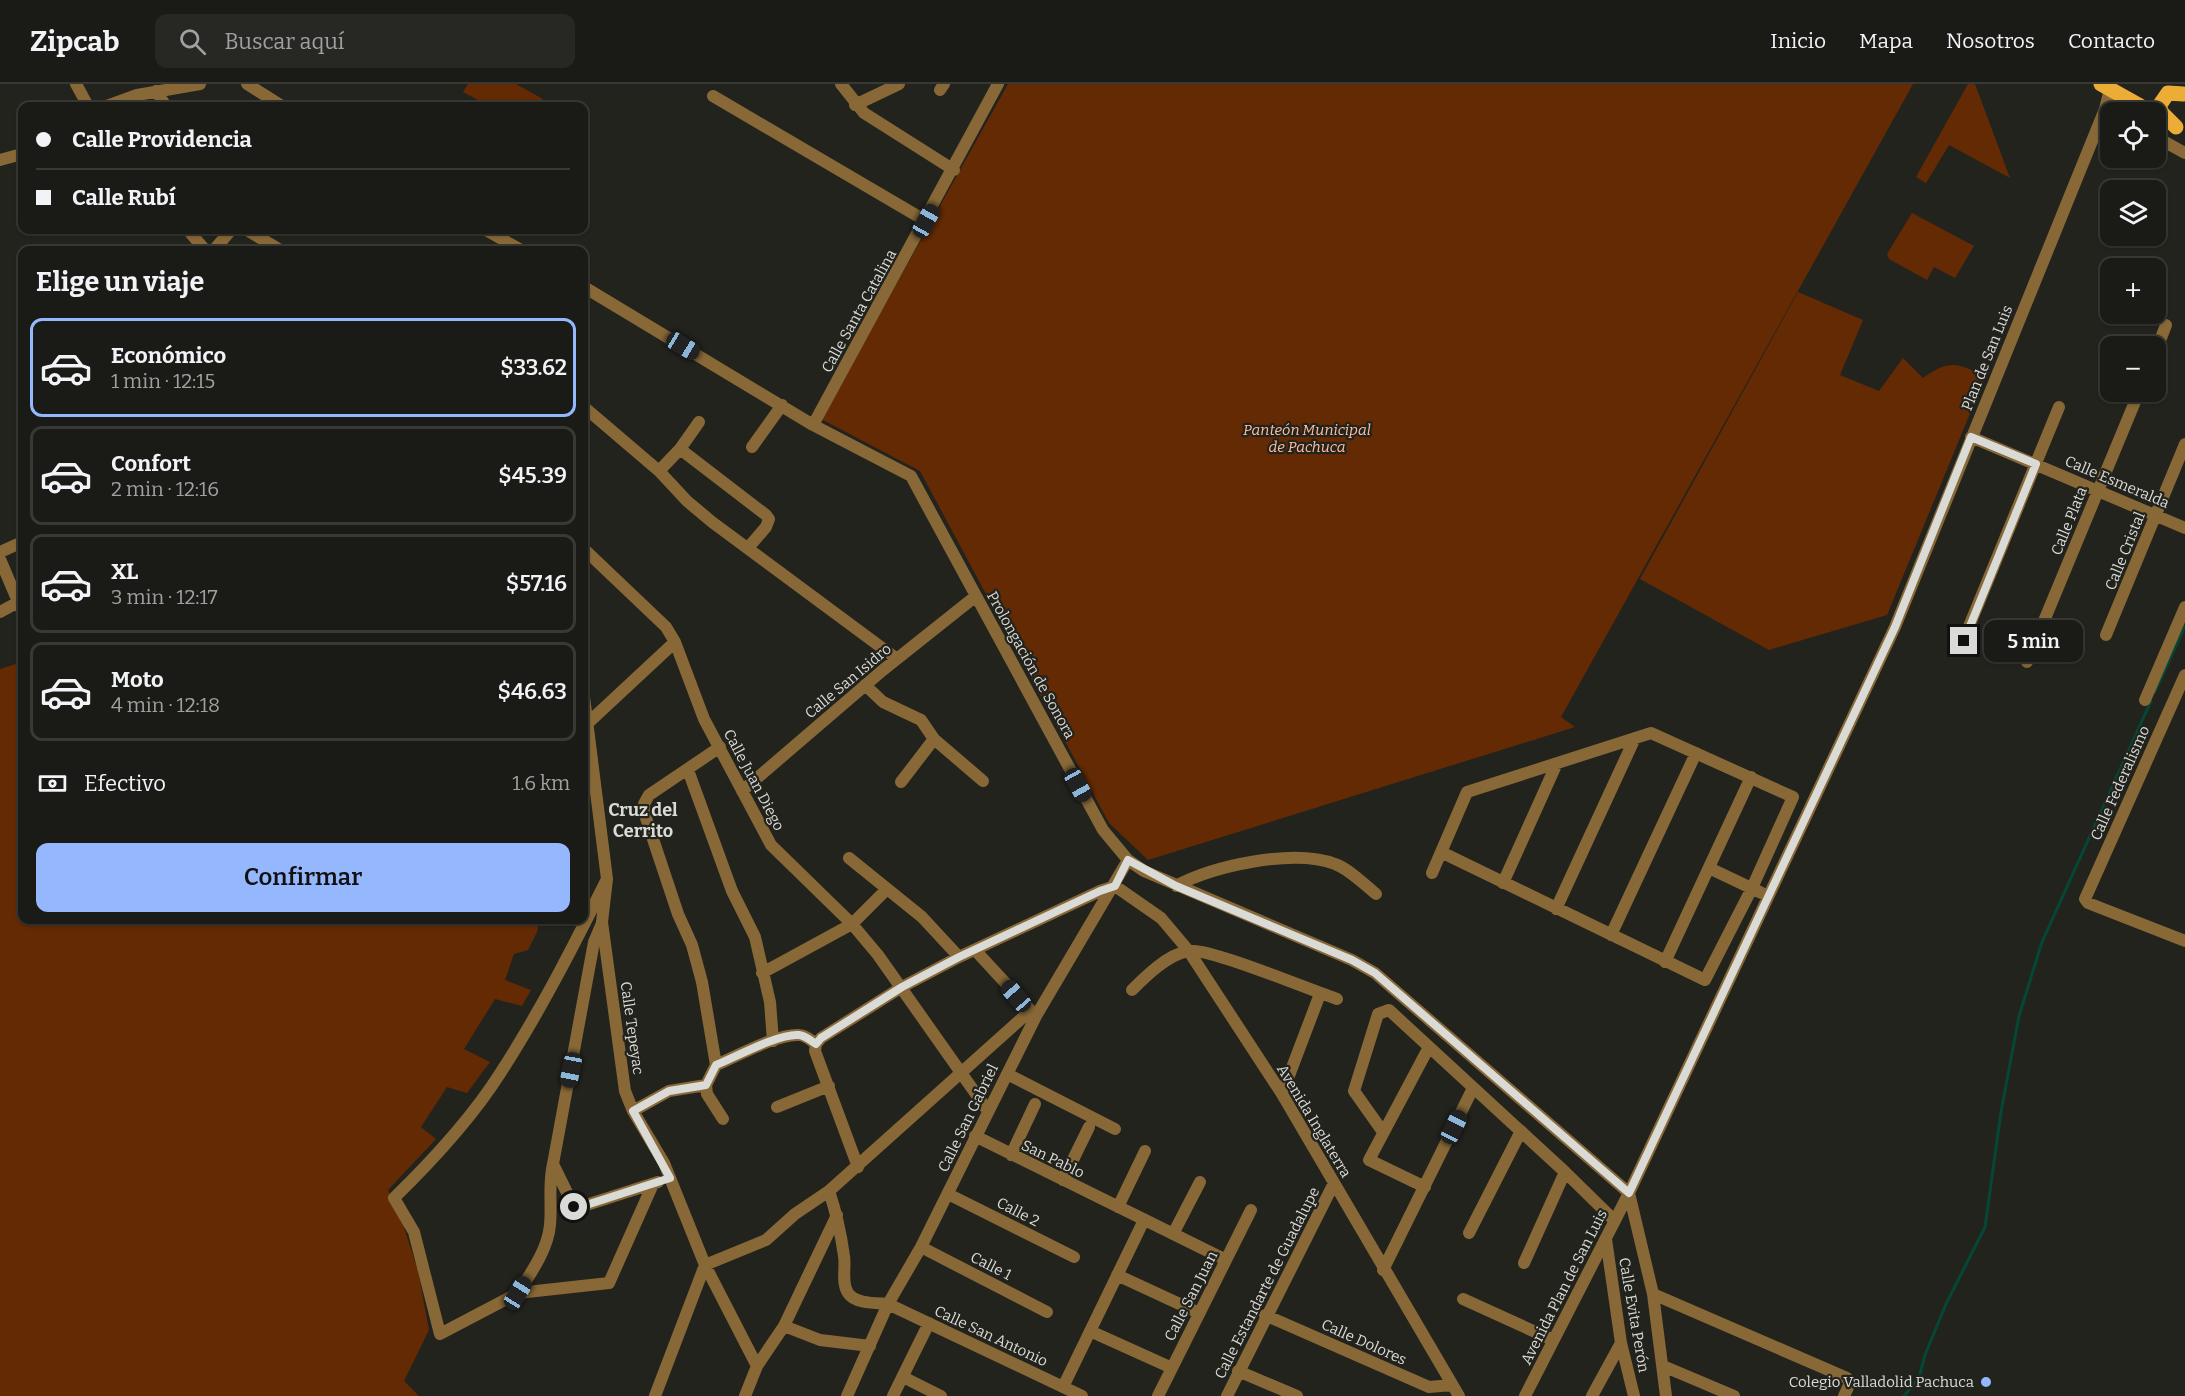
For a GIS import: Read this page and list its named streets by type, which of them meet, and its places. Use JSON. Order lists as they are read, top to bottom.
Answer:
{
  "streets": {
    "street": [
      "Calle Santa Catalina",
      "Plan de San Luis",
      "Calle Esmeralda",
      "Calle Plata",
      "Calle Cristal",
      "Prolongación de Sonora",
      "Calle San Isidro",
      "Calle Juan Diego",
      "Calle Federalismo",
      "Calle Tepeyac",
      "Calle San Gabriel",
      "Avenida Inglaterra",
      "San Pablo",
      "Calle 2",
      "Calle 1",
      "Calle Estandarte de Guadalupe",
      "Avenida Plan de San Luis",
      "Calle San Juan",
      "Calle Evita Perón",
      "Calle San Antonio",
      "Calle Dolores"
    ]
  },
  "crossings": [
    ["Calle Santa Catalina", "Prolongación de Sonora"],
    ["Plan de San Luis", "Calle Esmeralda"],
    ["Plan de San Luis", "Prolongación de Sonora"],
    ["Plan de San Luis", "Avenida Plan de San Luis"],
    ["Calle Esmeralda", "Calle Plata"],
    ["Calle Esmeralda", "Calle Cristal"],
    ["Prolongación de Sonora", "Calle San Isidro"],
    ["Prolongación de Sonora", "Calle San Gabriel"],
    ["Prolongación de Sonora", "Avenida Plan de San Luis"],
    ["Calle San Isidro", "Calle Juan Diego"],
    ["Calle Juan Diego", "Calle San Gabriel"],
    ["Calle San Gabriel", "Avenida Inglaterra"],
    ["Calle San Gabriel", "San Pablo"],
    ["Calle San Gabriel", "Calle 2"],
    ["Calle San Gabriel", "Calle 1"],
    ["Calle San Gabriel", "Calle San Antonio"],
    ["Avenida Inglaterra", "Calle Estandarte de Guadalupe"],
    ["Avenida Inglaterra", "Calle Dolores"],
    ["San Pablo", "Calle San Juan"],
    ["Calle Estandarte de Guadalupe", "Calle Dolores"],
    ["Avenida Plan de San Luis", "Calle Evita Perón"]
  ],
  "districts": ["Cruz del Cerrito"],
  "parks": ["Panteón Municipal de Pachuca"],
  "places": ["Colegio Valladolid Pachuca"],
  "page": {
    "header": "Zipcab",
    "search": "Buscar aquí",
    "nav": [
      "Inicio",
      "Mapa",
      "Nosotros",
      "Contacto"
    ],
    "map_buttons": ["+", "−"],
    "banner": ["Calle Providencia", "Calle Rubí"],
    "heading": "Elige un viaje",
    "list": [
      {
        "name": "Económico",
        "note": "1 min · 12:15",
        "value": "$33.62"
      },
      {
        "name": "Confort",
        "note": "2 min · 12:16",
        "value": "$45.39"
      },
      {
        "name": "XL",
        "note": "3 min · 12:17",
        "value": "$57.16"
      },
      {
        "name": "Moto",
        "note": "4 min · 12:18",
        "value": "$46.63"
      }
    ],
    "bubble": "5 min",
    "pay": ["Efectivo", "1.6 km"],
    "buttons": "Confirmar"
  }
}
